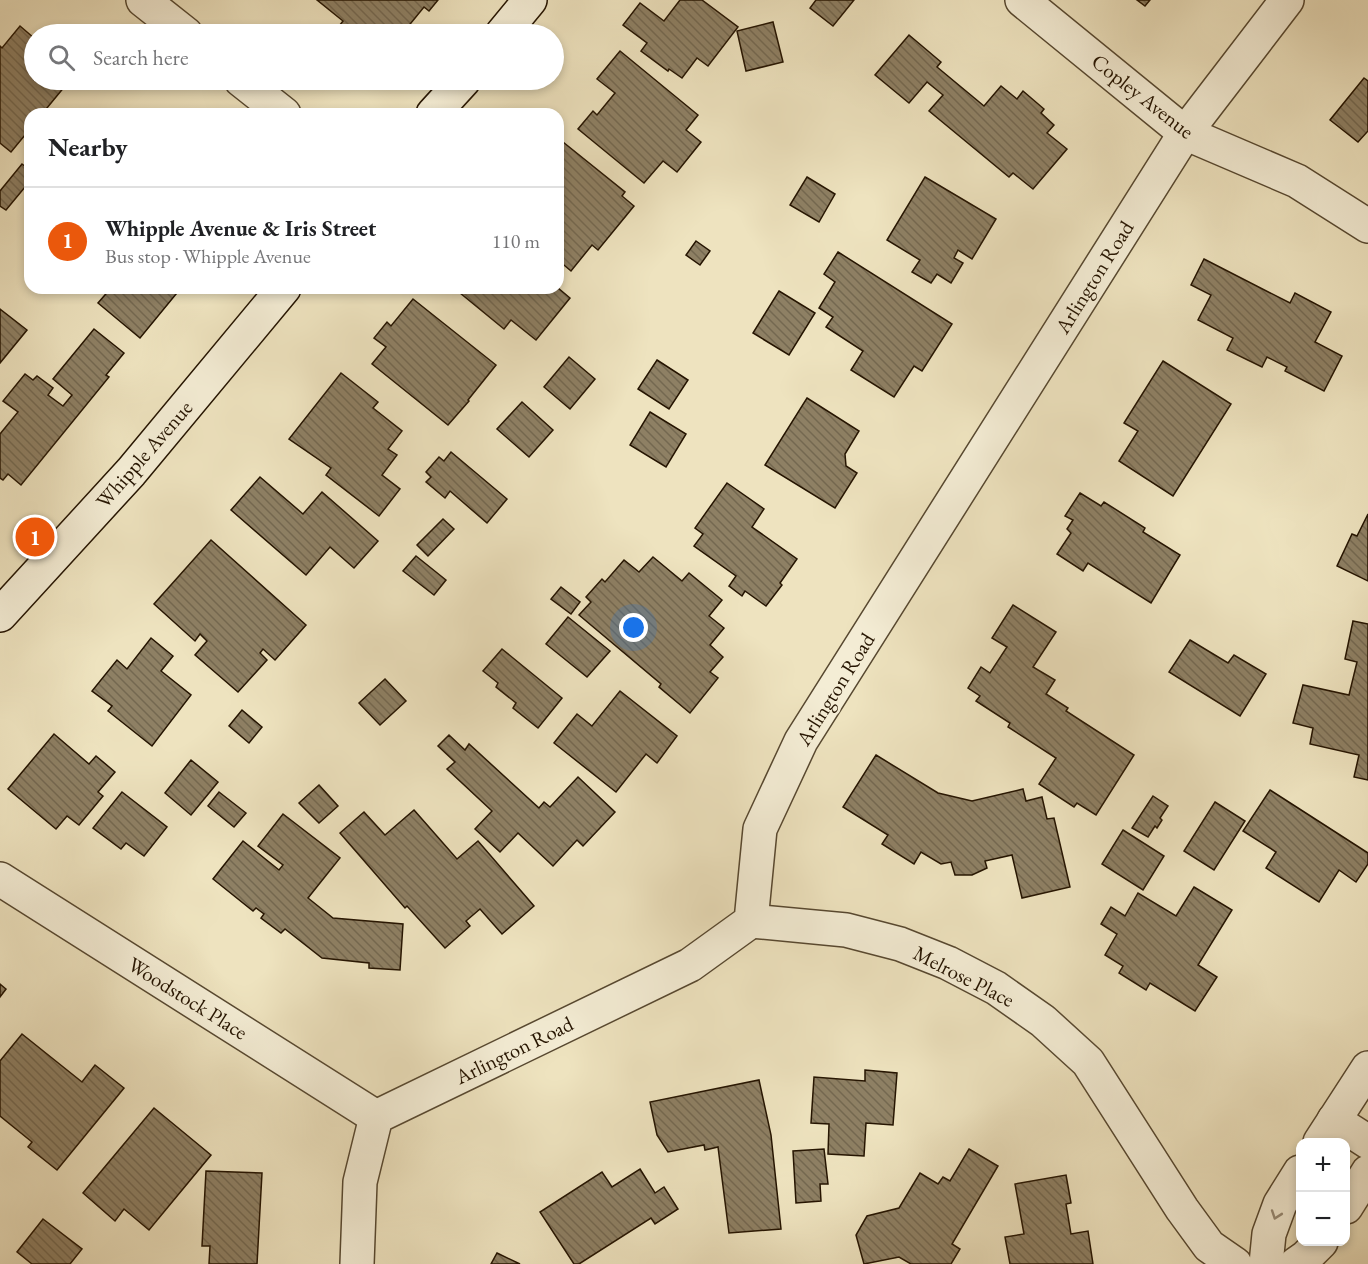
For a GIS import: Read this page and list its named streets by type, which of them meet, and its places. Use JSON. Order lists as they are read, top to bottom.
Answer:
{
  "streets": {
    "street": [
      "Copley Avenue",
      "Arlington Road",
      "Whipple Avenue",
      "Melrose Place",
      "Woodstock Place"
    ]
  },
  "crossings": [
    ["Copley Avenue", "Arlington Road"],
    ["Arlington Road", "Melrose Place"],
    ["Arlington Road", "Woodstock Place"]
  ],
  "page": {
    "search": "Search here",
    "heading": "Nearby",
    "list": [
      {
        "mark": "1",
        "name": "Whipple Avenue & Iris Street",
        "note": "Bus stop · Whipple Avenue",
        "value": "110 m"
      }
    ],
    "pins": "1",
    "map_buttons": ["+", "−"]
  }
}
